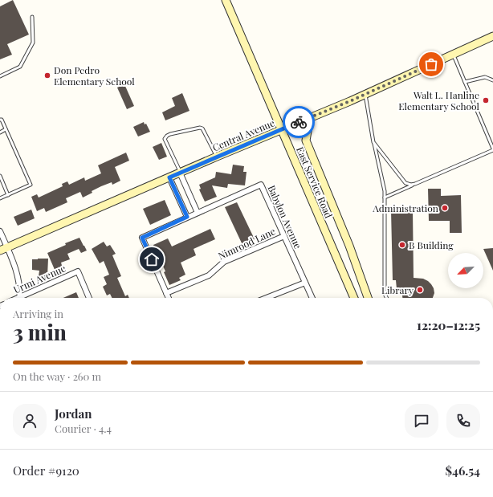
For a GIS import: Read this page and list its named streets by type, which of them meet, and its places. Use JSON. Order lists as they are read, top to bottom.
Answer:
{
  "streets": {
    "street": [
      "Central Avenue",
      "East Service Road",
      "Babylon Avenue",
      "Nimrood Lane",
      "Urmi Avenue"
    ]
  },
  "crossings": [
    ["Central Avenue", "East Service Road"],
    ["Babylon Avenue", "Nimrood Lane"]
  ],
  "places": [
    "Don Pedro Elementary School",
    "Walt L. Hanline Elementary School",
    "Administration",
    "B Building",
    "Library"
  ],
  "north": "bottom left",
  "page": {
    "heading": ["3 min", "Arriving in", "12:20–12:25"],
    "panel": [
      "Jordan",
      "Courier · 4.4",
      "Order #9120",
      "$46.54"
    ],
    "bar": "On the way · 260 m"
  }
}
